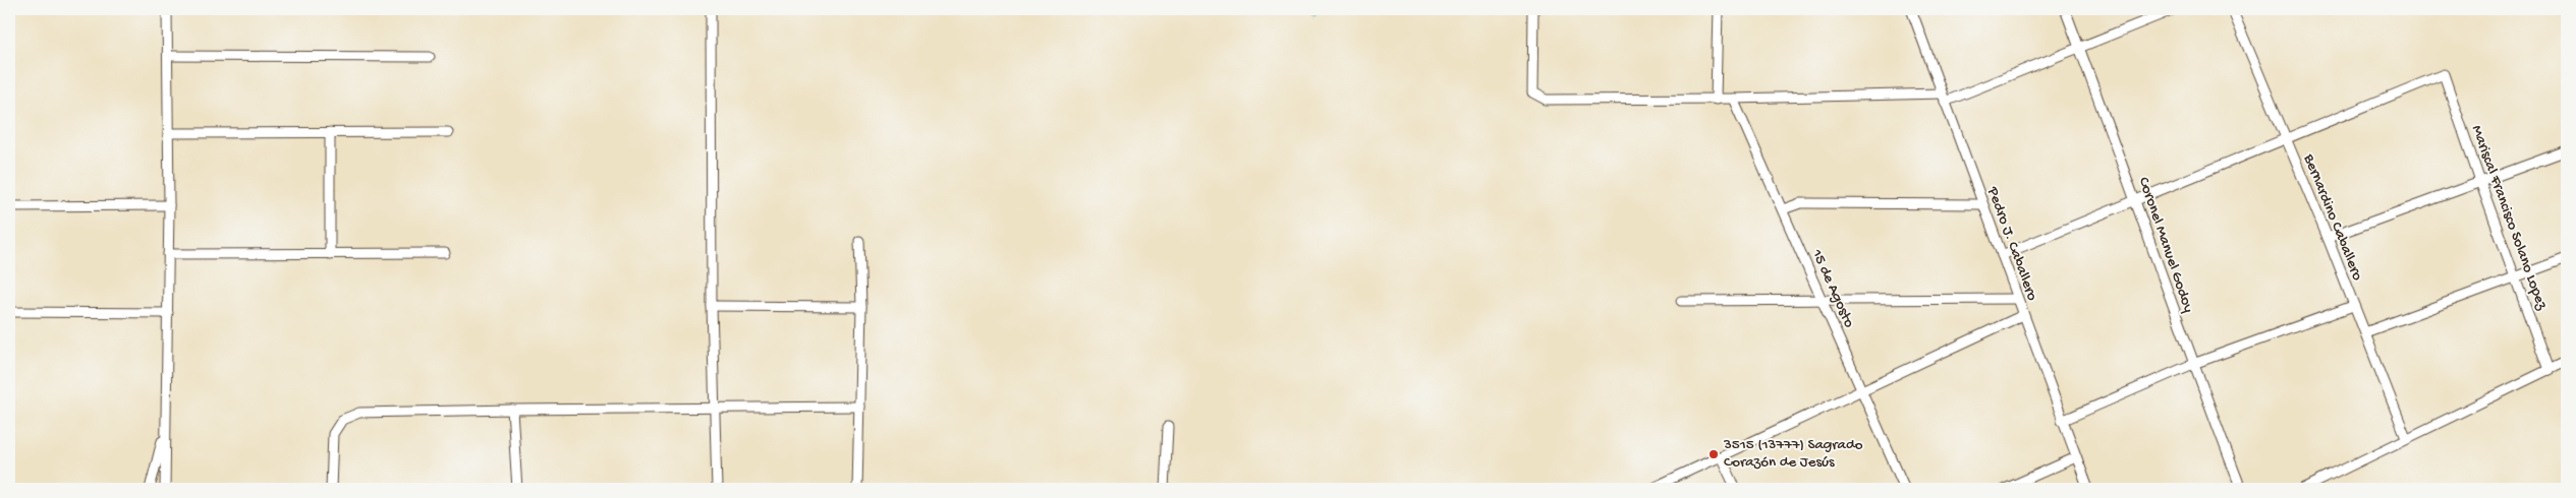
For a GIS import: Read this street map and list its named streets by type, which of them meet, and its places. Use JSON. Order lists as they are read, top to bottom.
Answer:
{
  "streets": {
    "street": [
      "Bernardino Caballero",
      "Mariscal Francisco Solano Lopez",
      "Pedro J. Caballero",
      "Coronel Manuel Godoy",
      "15 de Agosto"
    ]
  },
  "crossings": [
    ["Bernardino Caballero", "Mariscal Francisco Solano Lopez"]
  ],
  "places": ["3515 (13777) Sagrado Corazón de Jesús"]
}
